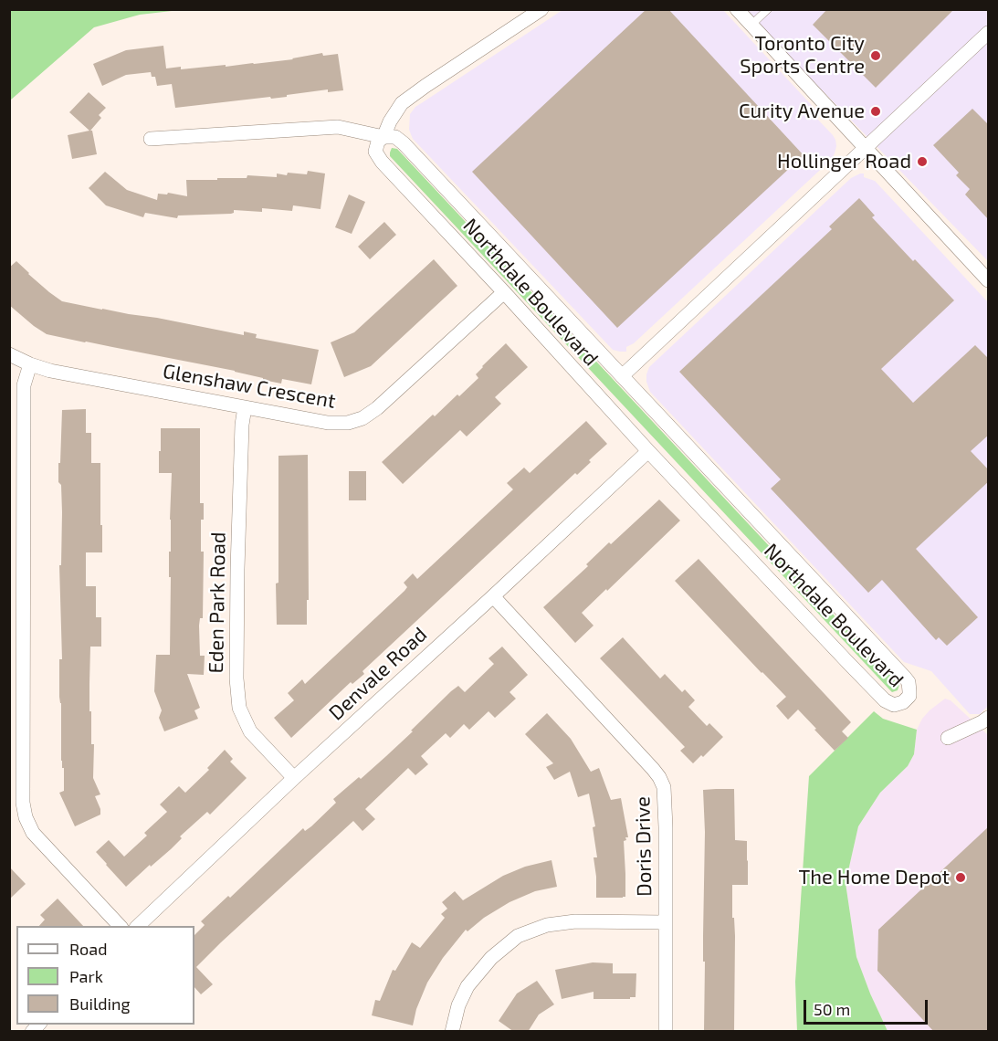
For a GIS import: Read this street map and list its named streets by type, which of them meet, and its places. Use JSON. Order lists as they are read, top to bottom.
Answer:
{
  "streets": {
    "street": [
      "Northdale Boulevard",
      "Glenshaw Crescent",
      "Eden Park Road",
      "Denvale Road",
      "Doris Drive"
    ]
  },
  "crossings": [
    ["Northdale Boulevard", "Glenshaw Crescent"],
    ["Northdale Boulevard", "Denvale Road"],
    ["Glenshaw Crescent", "Eden Park Road"],
    ["Eden Park Road", "Denvale Road"],
    ["Denvale Road", "Doris Drive"]
  ],
  "places": [
    "Toronto City Sports Centre",
    "Curity Avenue",
    "Hollinger Road",
    "The Home Depot"
  ],
  "legend": ["Road", "Park", "Building"],
  "scale_bar": "50 m"
}
